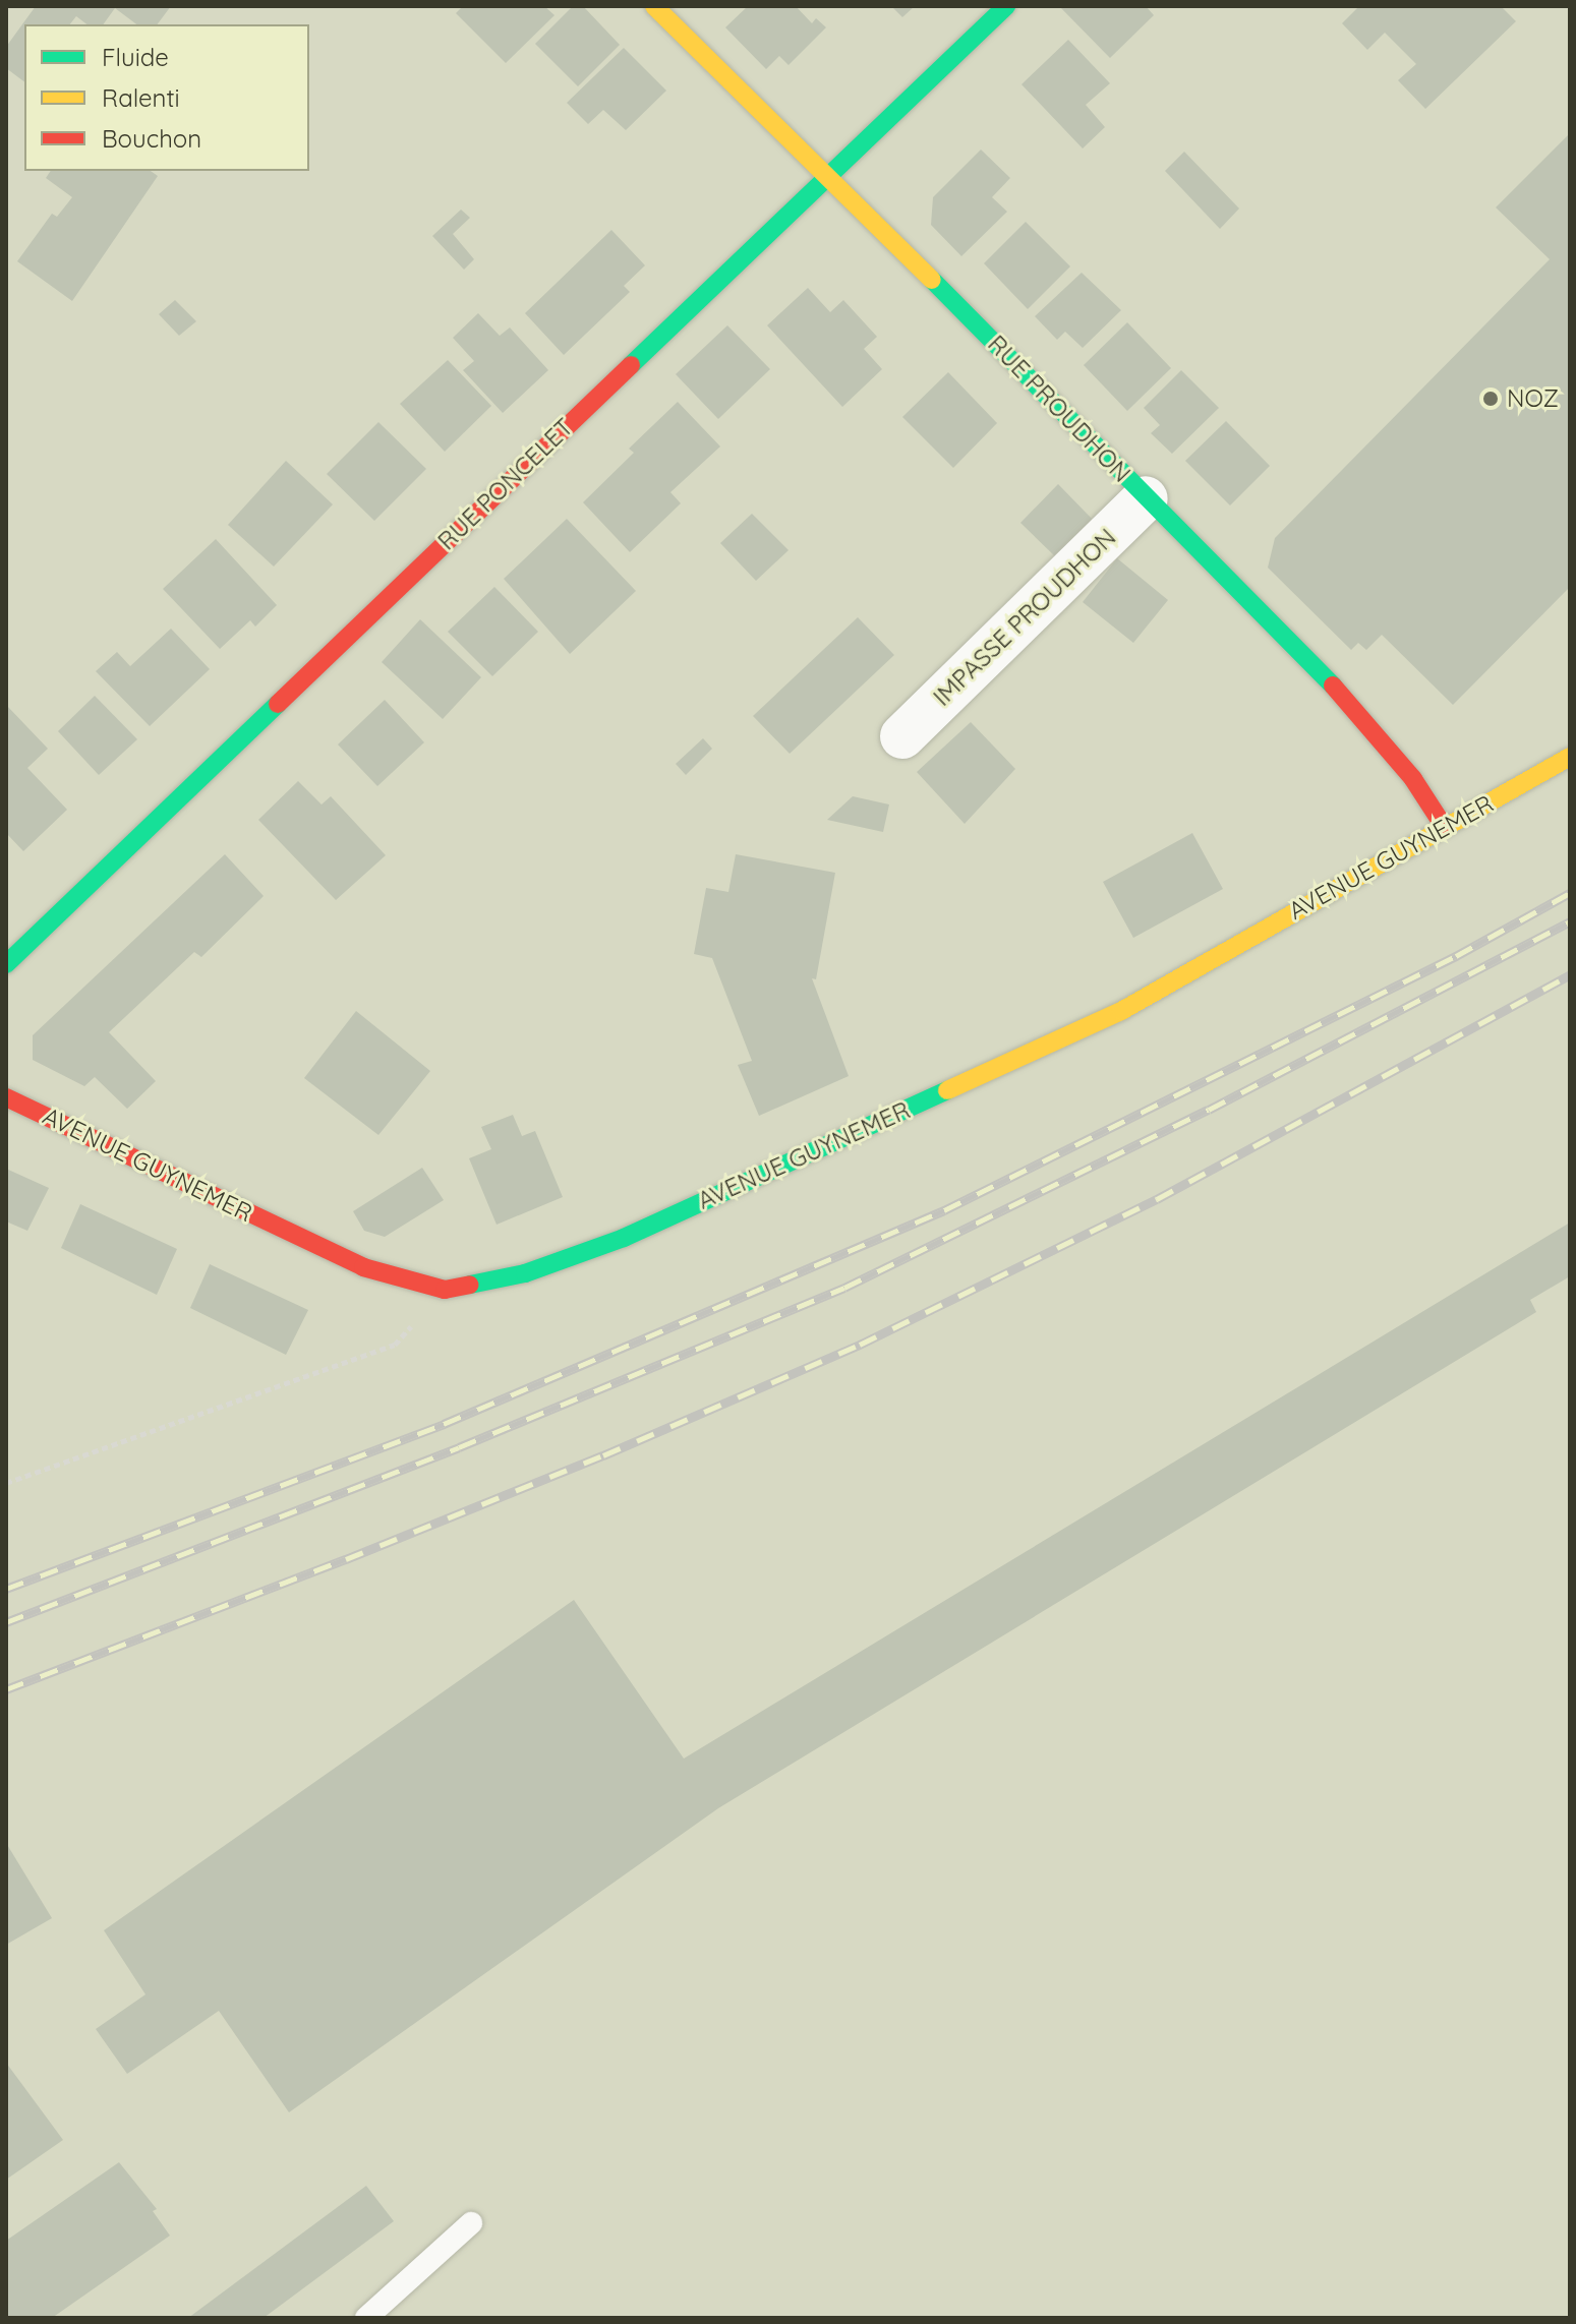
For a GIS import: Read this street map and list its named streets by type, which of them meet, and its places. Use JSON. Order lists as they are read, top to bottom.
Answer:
{
  "streets": {
    "street": [
      "RUE PROUDHON",
      "RUE PONCELET",
      "IMPASSE PROUDHON",
      "AVENUE GUYNEMER"
    ]
  },
  "crossings": [
    ["RUE PROUDHON", "RUE PONCELET"],
    ["RUE PROUDHON", "IMPASSE PROUDHON"],
    ["RUE PROUDHON", "AVENUE GUYNEMER"]
  ],
  "places": ["NOZ"],
  "legend": ["Fluide", "Ralenti", "Bouchon"]
}
